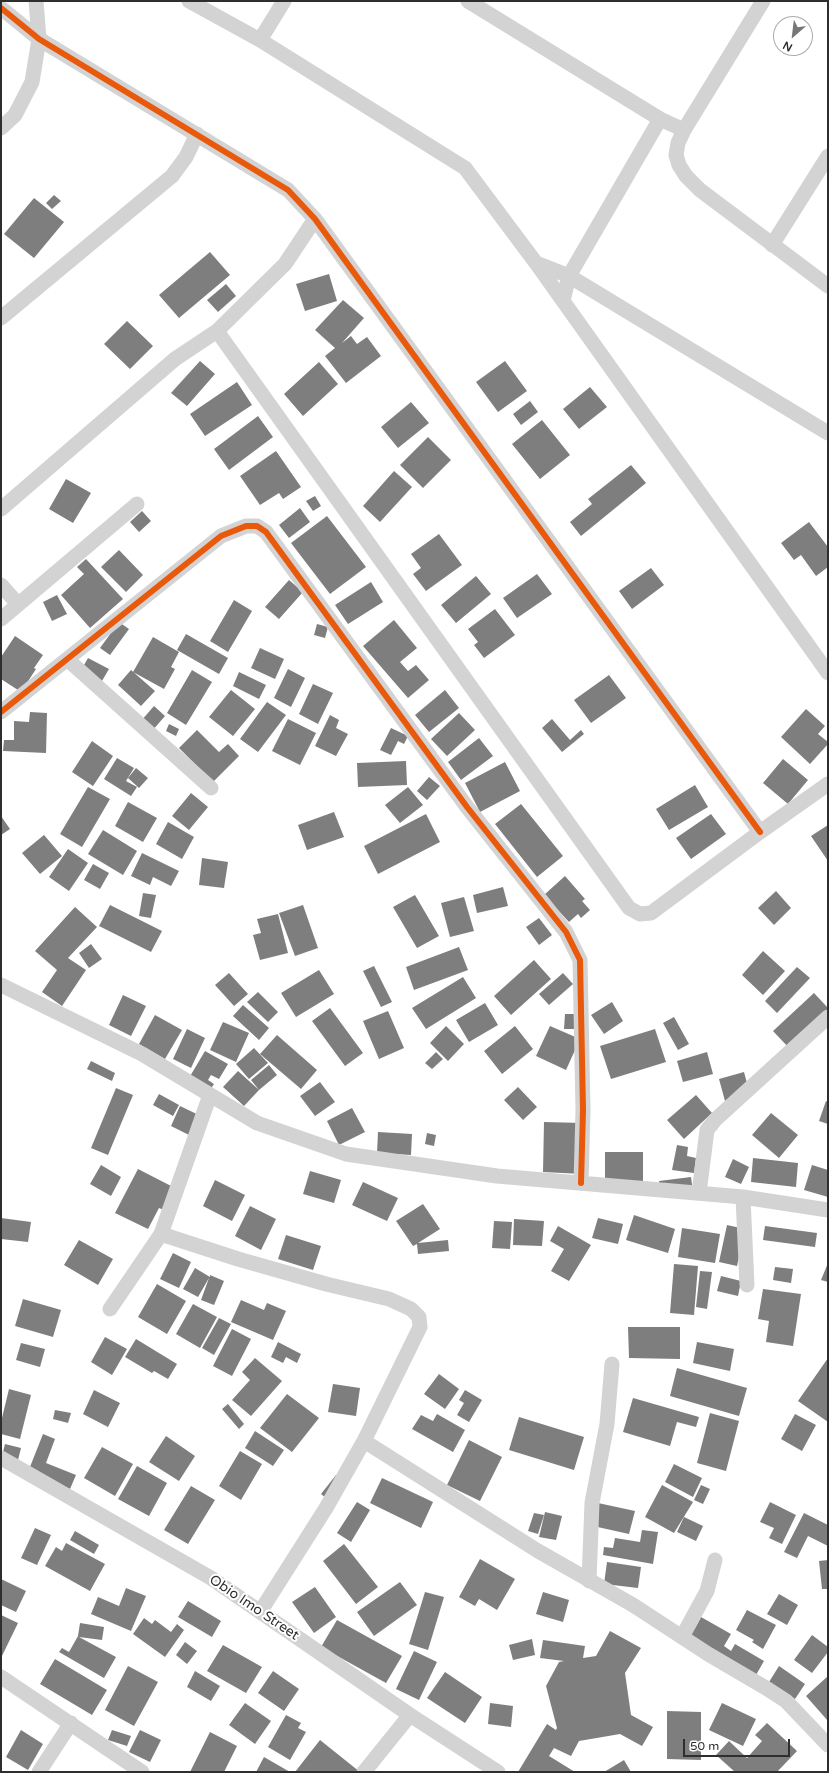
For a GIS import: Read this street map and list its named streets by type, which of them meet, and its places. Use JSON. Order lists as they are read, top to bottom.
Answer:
{
  "streets": {
    "street": ["Obio Imo Street"]
  },
  "scale_bar": "50 m",
  "north": "bottom left"
}
